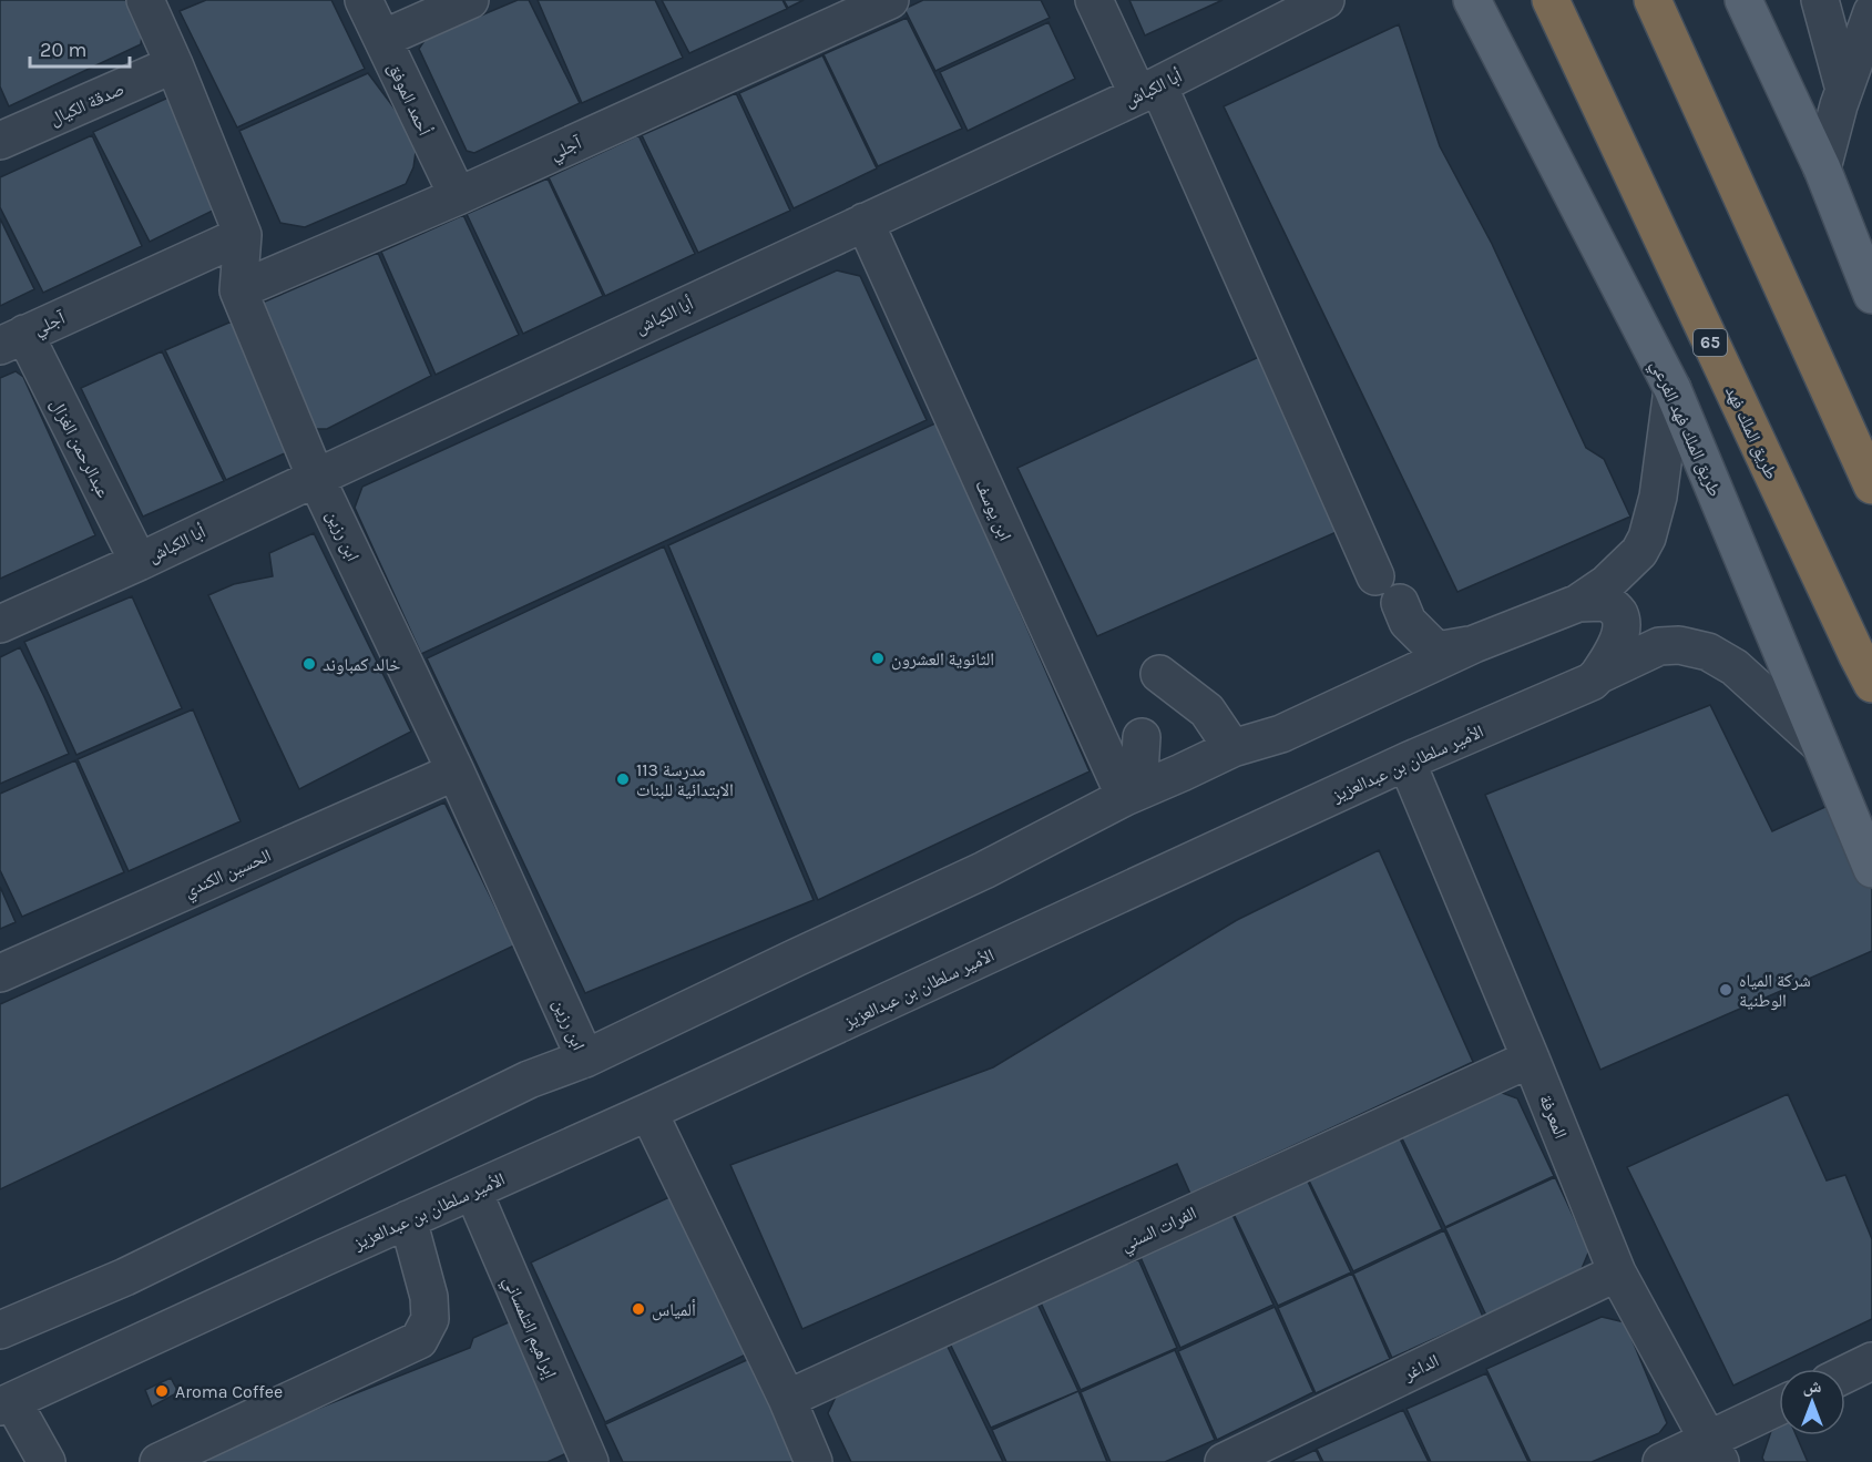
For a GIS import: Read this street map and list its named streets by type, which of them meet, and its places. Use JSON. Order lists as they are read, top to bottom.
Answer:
{
  "streets": {
    "highway": ["65", "طريق الملك فهد"],
    "main road": ["طريق الملك فهد الفرعي"],
    "street": [
      "أبا الكباش",
      "أحمد الموفق",
      "صدقة الكيال",
      "آجلي",
      "عبدالرحمن الغزال",
      "ابن يوسف",
      "ابن رزين",
      "الأمير سلطان بن عبدالعزيز",
      "الحسين الكندي",
      "المعرفة",
      "الفرات السني",
      "إبراهيم التلمساني",
      "الداغر"
    ]
  },
  "crossings": [
    ["أبا الكباش", "عبدالرحمن الغزال"],
    ["أبا الكباش", "ابن يوسف"],
    ["أبا الكباش", "ابن رزين"],
    ["أحمد الموفق", "آجلي"],
    ["صدقة الكيال", "ابن رزين"],
    ["آجلي", "عبدالرحمن الغزال"],
    ["آجلي", "ابن رزين"],
    ["طريق الملك فهد الفرعي", "الأمير سلطان بن عبدالعزيز"],
    ["ابن رزين", "الحسين الكندي"],
    ["الأمير سلطان بن عبدالعزيز", "المعرفة"],
    ["الأمير سلطان بن عبدالعزيز", "إبراهيم التلمساني"],
    ["المعرفة", "الفرات السني"],
    ["المعرفة", "الداغر"]
  ],
  "places": [
    "الثانوية العشرون",
    "خالد كمباوند",
    "مدرسة 113 الابتدائية للبنات",
    "شركة المياه الوطنية",
    "ألمياس",
    "Aroma Coffee"
  ],
  "scale_bar": "20 m",
  "north": "top"
}
